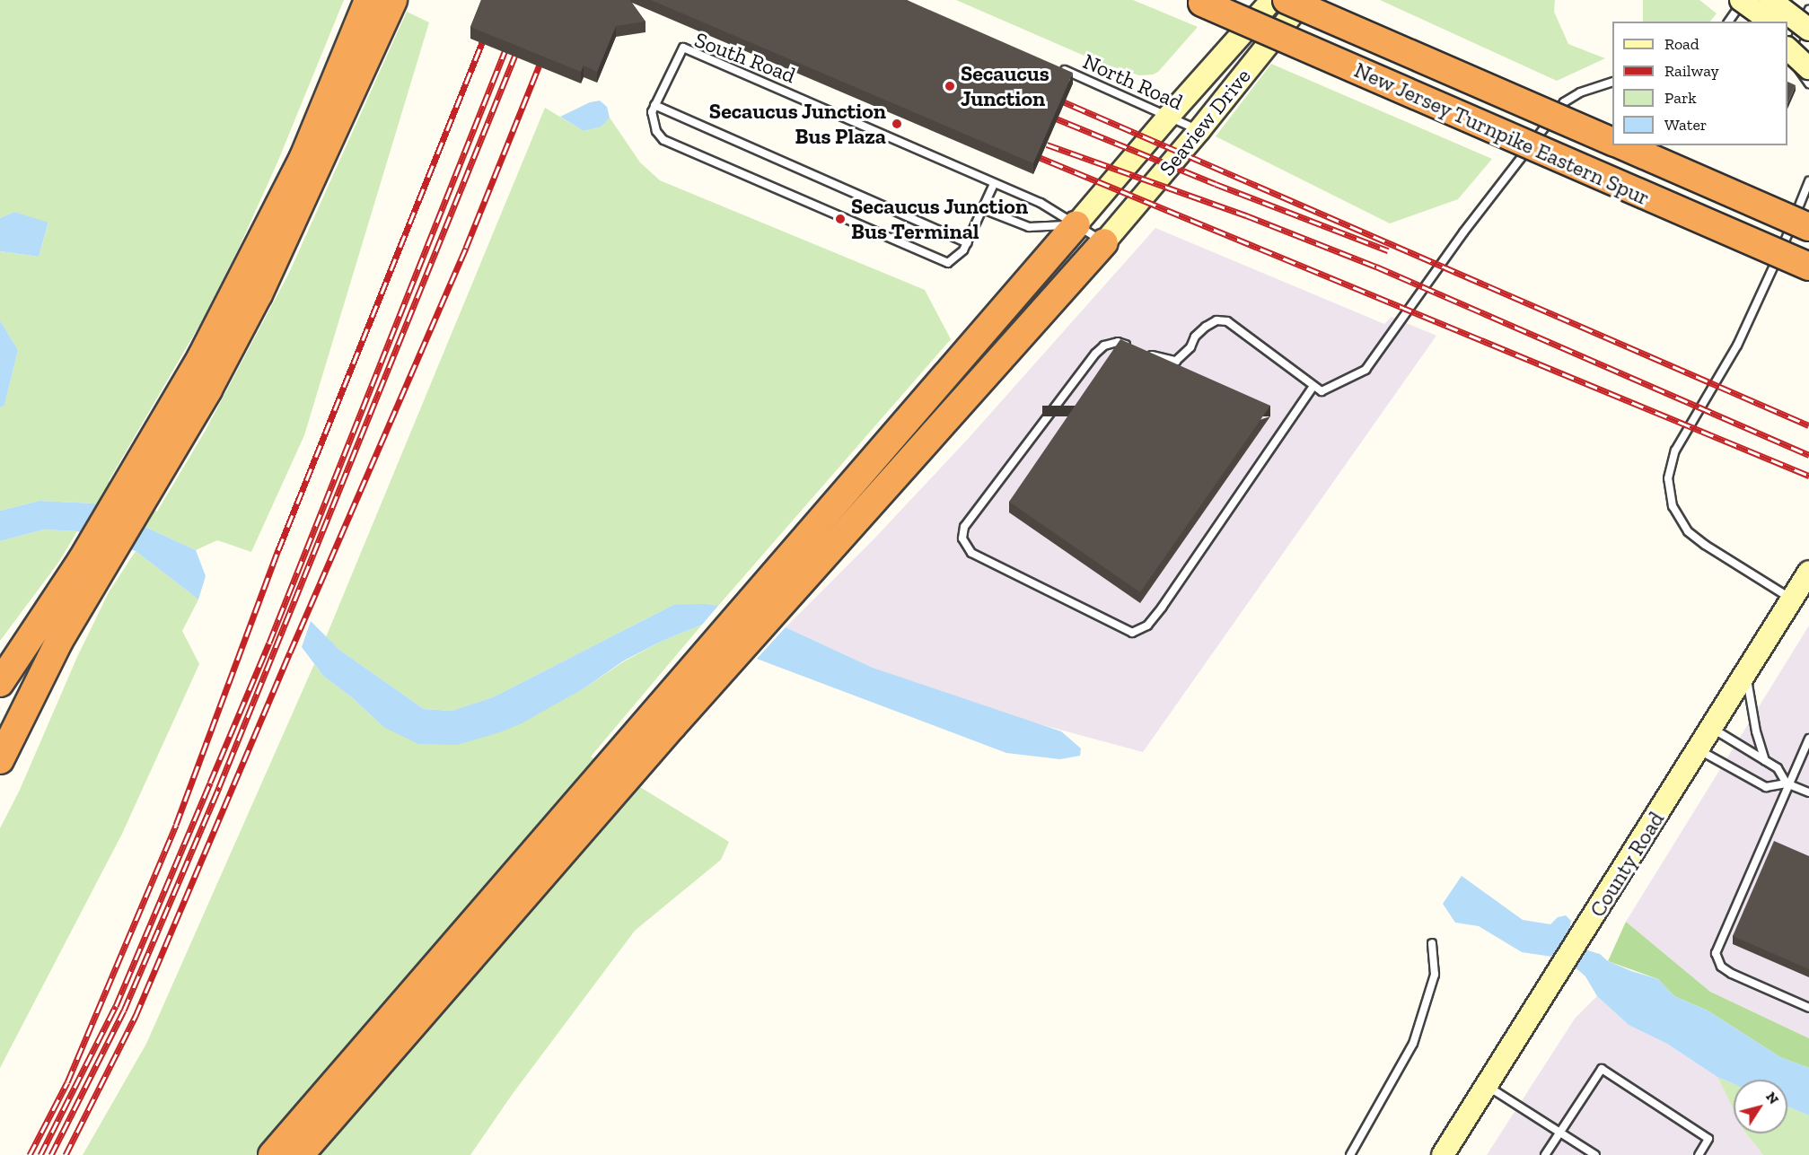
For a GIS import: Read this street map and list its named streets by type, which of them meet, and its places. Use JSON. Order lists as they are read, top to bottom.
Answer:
{
  "streets": {
    "highway": ["New Jersey Turnpike Eastern Spur"],
    "main road": ["Seaview Drive", "County Road"],
    "lane": ["South Road", "North Road"]
  },
  "crossings": [
    ["South Road", "Seaview Drive"],
    ["North Road", "Seaview Drive"]
  ],
  "places": ["Secaucus Junction", "Secaucus Junction Bus Plaza", "Secaucus Junction Bus Terminal"],
  "legend": [
    "Road",
    "Railway",
    "Park",
    "Water"
  ],
  "north": "top right"
}
